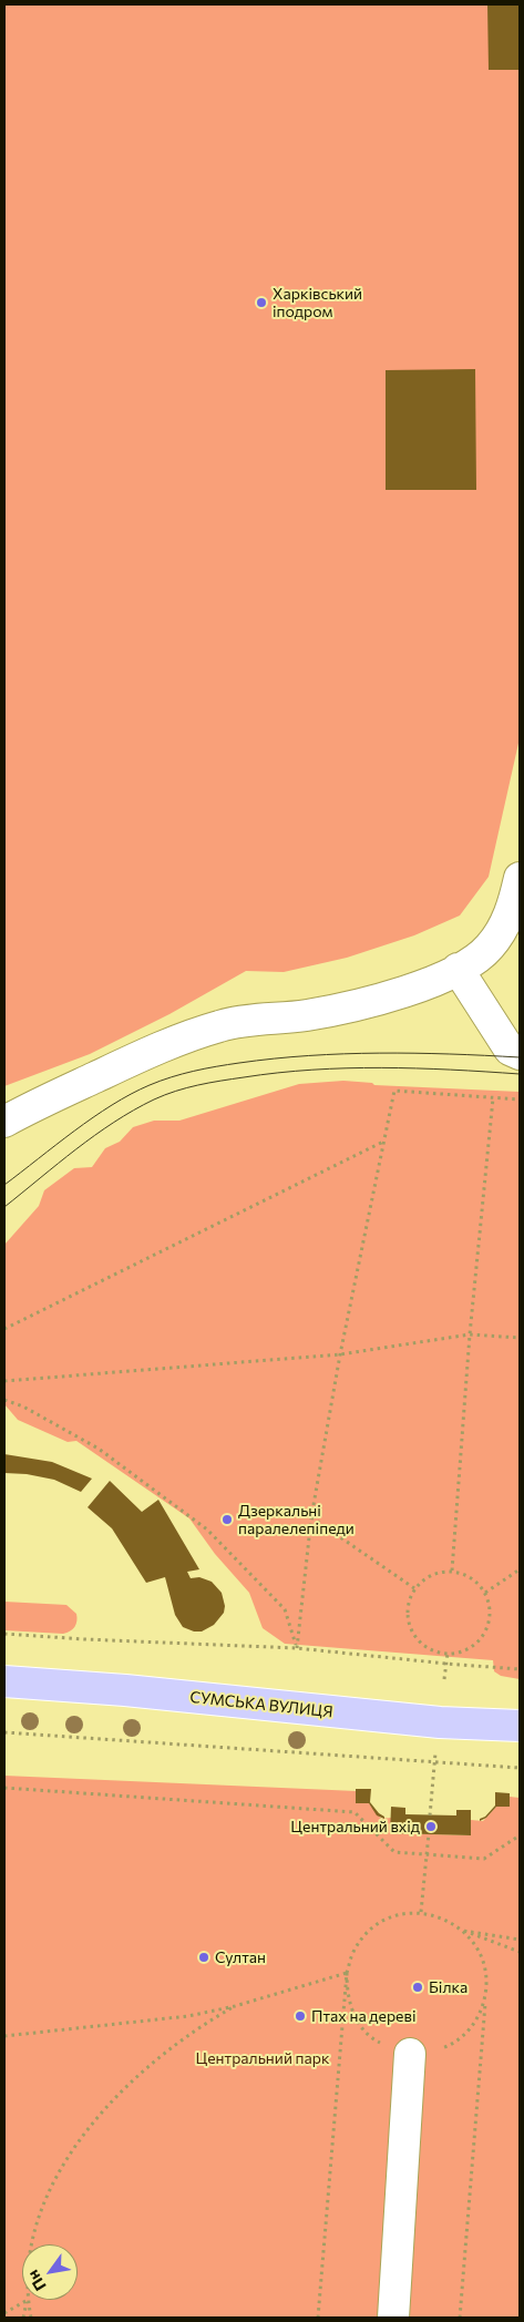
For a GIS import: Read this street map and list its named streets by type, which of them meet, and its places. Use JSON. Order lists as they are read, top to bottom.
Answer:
{
  "streets": {
    "main road": ["СУМСЬКА ВУЛИЦЯ"]
  },
  "parks": ["Центральний парк"],
  "places": [
    "Харківський іподром",
    "Дзеркальні паралелепіпеди",
    "Центральний вхід",
    "Султан",
    "Білка",
    "Птах на дереві"
  ],
  "north": "bottom left"
}
